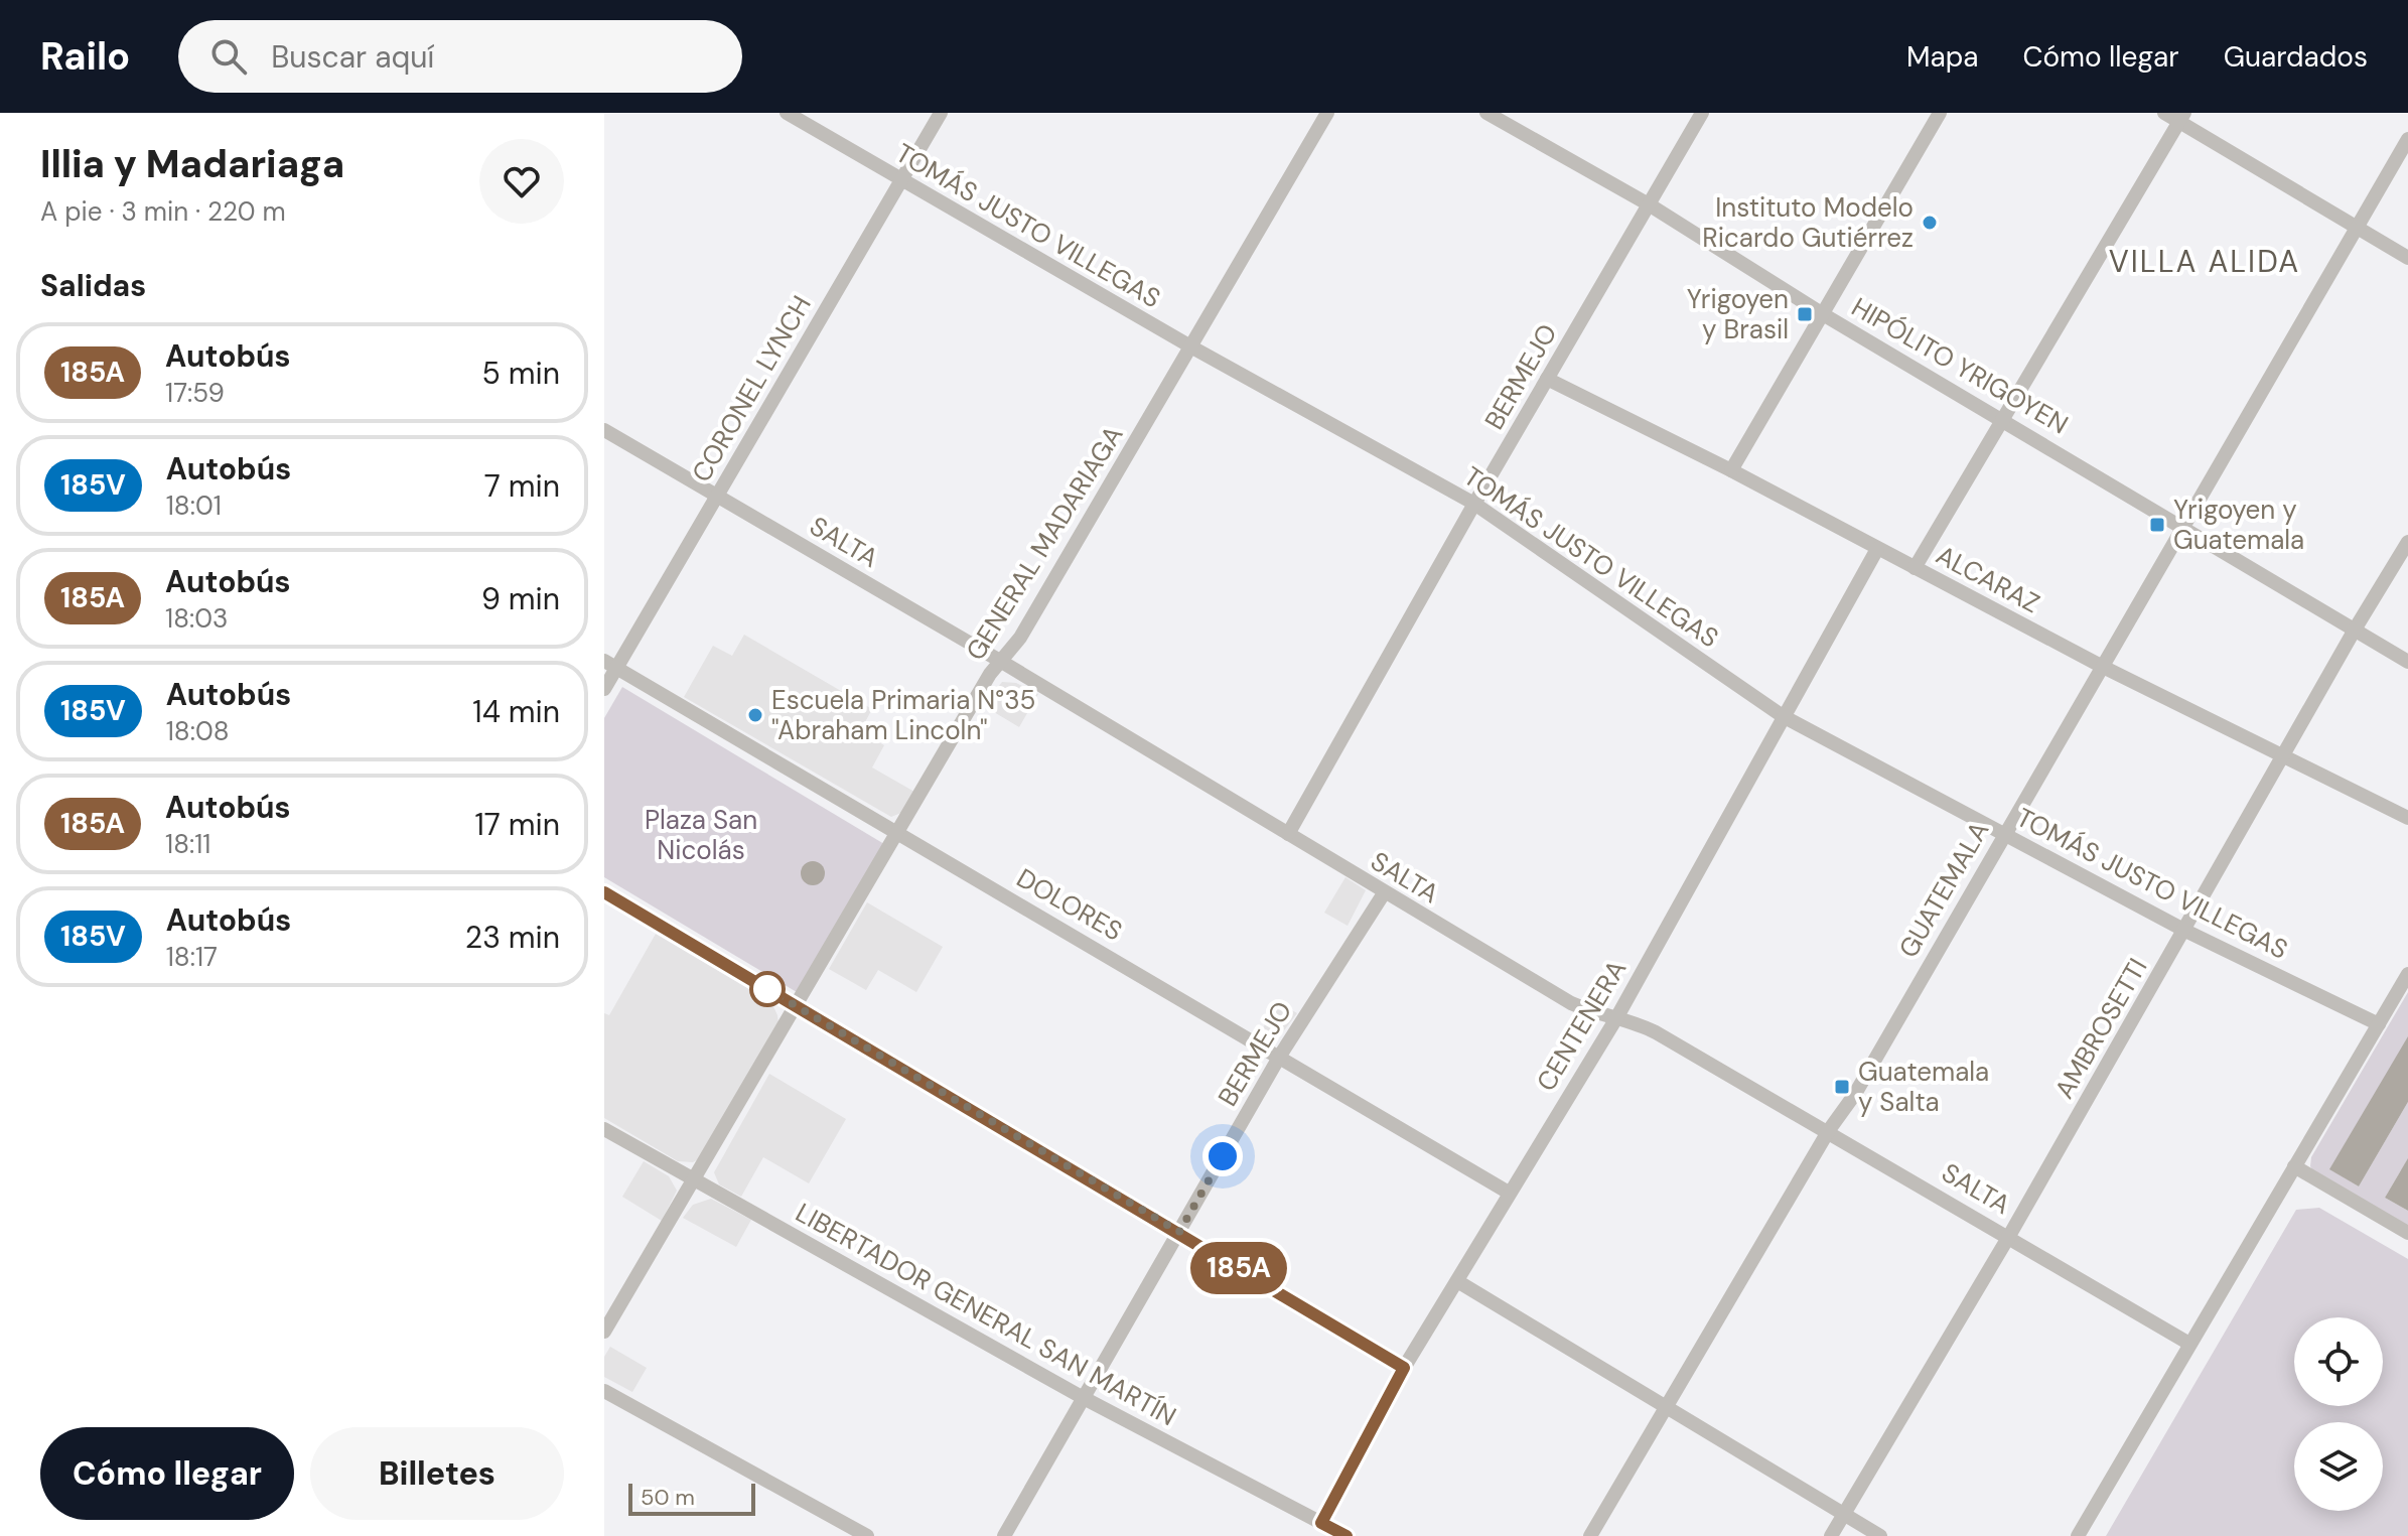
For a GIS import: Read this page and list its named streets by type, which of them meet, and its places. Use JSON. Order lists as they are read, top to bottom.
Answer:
{
  "streets": {
    "street": [
      "TOMÁS JUSTO VILLEGAS",
      "HIPÓLITO YRIGOYEN",
      "BERMEJO",
      "CORONEL LYNCH",
      "SALTA",
      "GENERAL MADARIAGA",
      "ALCARAZ",
      "GUATEMALA",
      "DOLORES",
      "CENTENERA",
      "AMBROSETTI",
      "LIBERTADOR GENERAL SAN MARTÍN"
    ]
  },
  "crossings": [
    ["TOMÁS JUSTO VILLEGAS", "BERMEJO"],
    ["TOMÁS JUSTO VILLEGAS", "CORONEL LYNCH"],
    ["TOMÁS JUSTO VILLEGAS", "GENERAL MADARIAGA"],
    ["TOMÁS JUSTO VILLEGAS", "GUATEMALA"],
    ["TOMÁS JUSTO VILLEGAS", "CENTENERA"],
    ["TOMÁS JUSTO VILLEGAS", "AMBROSETTI"],
    ["HIPÓLITO YRIGOYEN", "BERMEJO"],
    ["HIPÓLITO YRIGOYEN", "GUATEMALA"],
    ["HIPÓLITO YRIGOYEN", "AMBROSETTI"],
    ["BERMEJO", "SALTA"],
    ["BERMEJO", "ALCARAZ"],
    ["BERMEJO", "DOLORES"],
    ["BERMEJO", "LIBERTADOR GENERAL SAN MARTÍN"],
    ["CORONEL LYNCH", "SALTA"],
    ["CORONEL LYNCH", "DOLORES"],
    ["SALTA", "GENERAL MADARIAGA"],
    ["SALTA", "GUATEMALA"],
    ["SALTA", "CENTENERA"],
    ["SALTA", "AMBROSETTI"],
    ["GENERAL MADARIAGA", "DOLORES"],
    ["GENERAL MADARIAGA", "LIBERTADOR GENERAL SAN MARTÍN"],
    ["ALCARAZ", "GUATEMALA"],
    ["ALCARAZ", "CENTENERA"],
    ["ALCARAZ", "AMBROSETTI"],
    ["DOLORES", "CENTENERA"],
    ["CENTENERA", "LIBERTADOR GENERAL SAN MARTÍN"]
  ],
  "districts": ["VILLA ALIDA"],
  "parks": ["Plaza San Nicolás"],
  "places": {
    "other": ["Instituto Modelo Ricardo Gutiérrez", "Escuela Primaria N°35 \"Abraham Lincoln\""],
    "transit": ["Yrigoyen y Brasil", "Yrigoyen y Guatemala", "Guatemala y Salta"]
  },
  "lines": ["bus line 185A"],
  "scale_bar": "50 m",
  "page": {
    "header": "Railo",
    "search": "Buscar aquí",
    "nav": ["Mapa", "Cómo llegar", "Guardados"],
    "heading": [
      ["Illia y Madariaga", "A pie · 3 min · 220 m"],
      "Salidas"
    ],
    "on_map": "185A",
    "list": [
      {
        "mark": "185A",
        "name": "Autobús",
        "note": "17:59",
        "value": "5 min"
      },
      {
        "mark": "185V",
        "name": "Autobús",
        "note": "18:01",
        "value": "7 min"
      },
      {
        "mark": "185A",
        "name": "Autobús",
        "note": "18:03",
        "value": "9 min"
      },
      {
        "mark": "185V",
        "name": "Autobús",
        "note": "18:08",
        "value": "14 min"
      },
      {
        "mark": "185A",
        "name": "Autobús",
        "note": "18:11",
        "value": "17 min"
      },
      {
        "mark": "185V",
        "name": "Autobús",
        "note": "18:17",
        "value": "23 min"
      }
    ],
    "buttons": ["Cómo llegar", "Billetes"],
    "scale": "50 m"
  }
}
